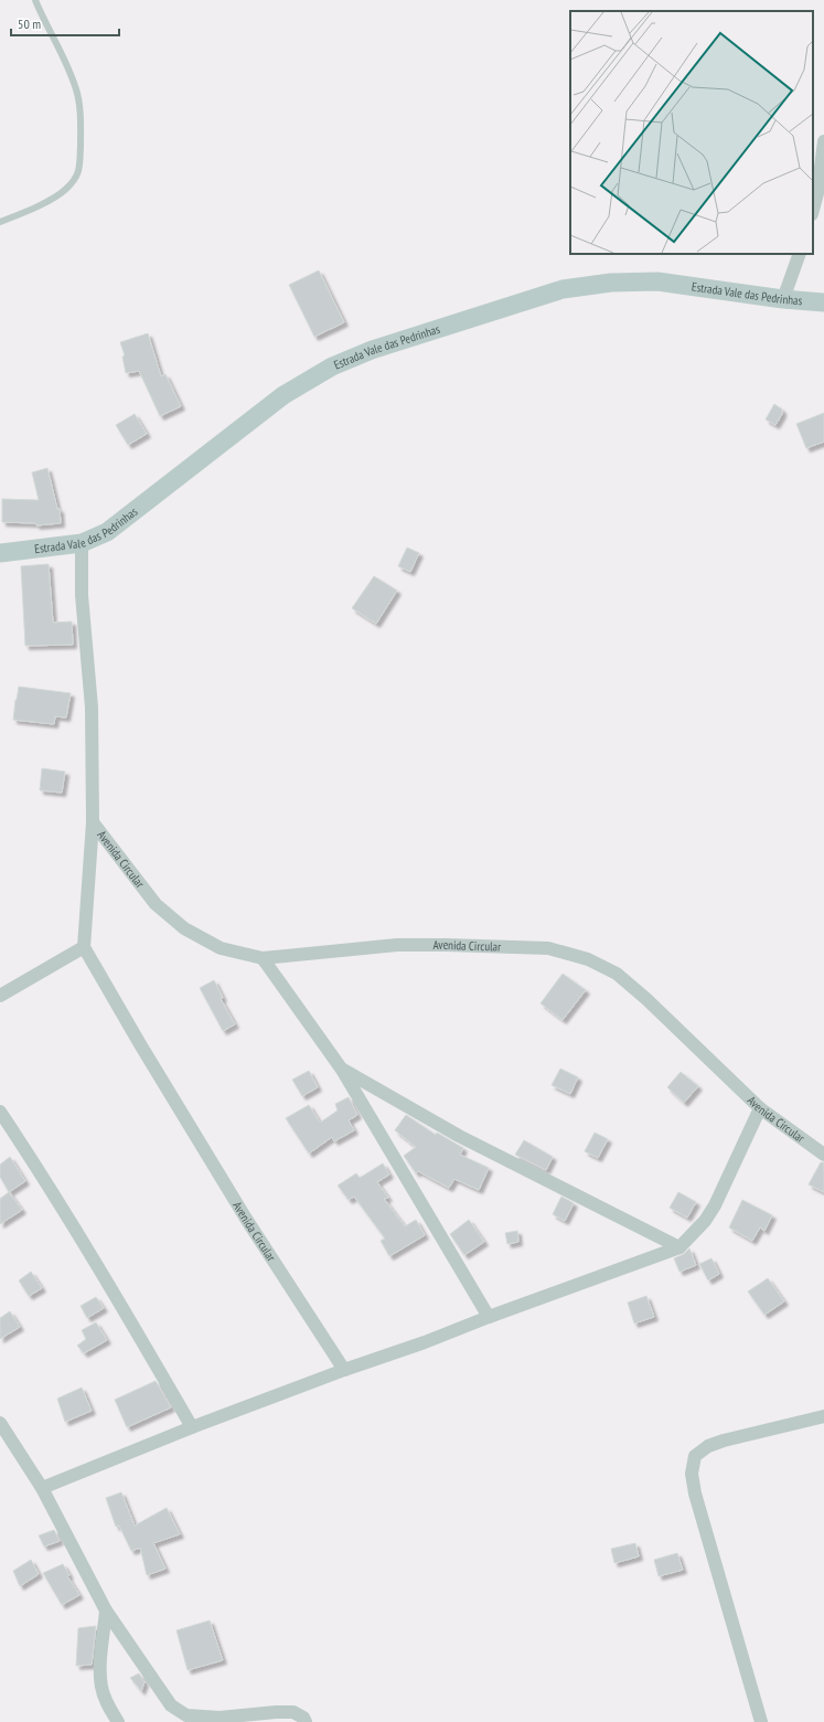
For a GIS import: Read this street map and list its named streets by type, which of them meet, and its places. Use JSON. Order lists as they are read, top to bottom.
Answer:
{
  "streets": {
    "main road": ["Estrada Vale das Pedrinhas"],
    "street": ["Avenida Circular"]
  },
  "crossings": [
    ["Estrada Vale das Pedrinhas", "Avenida Circular"]
  ],
  "scale_bar": "50 m"
}
